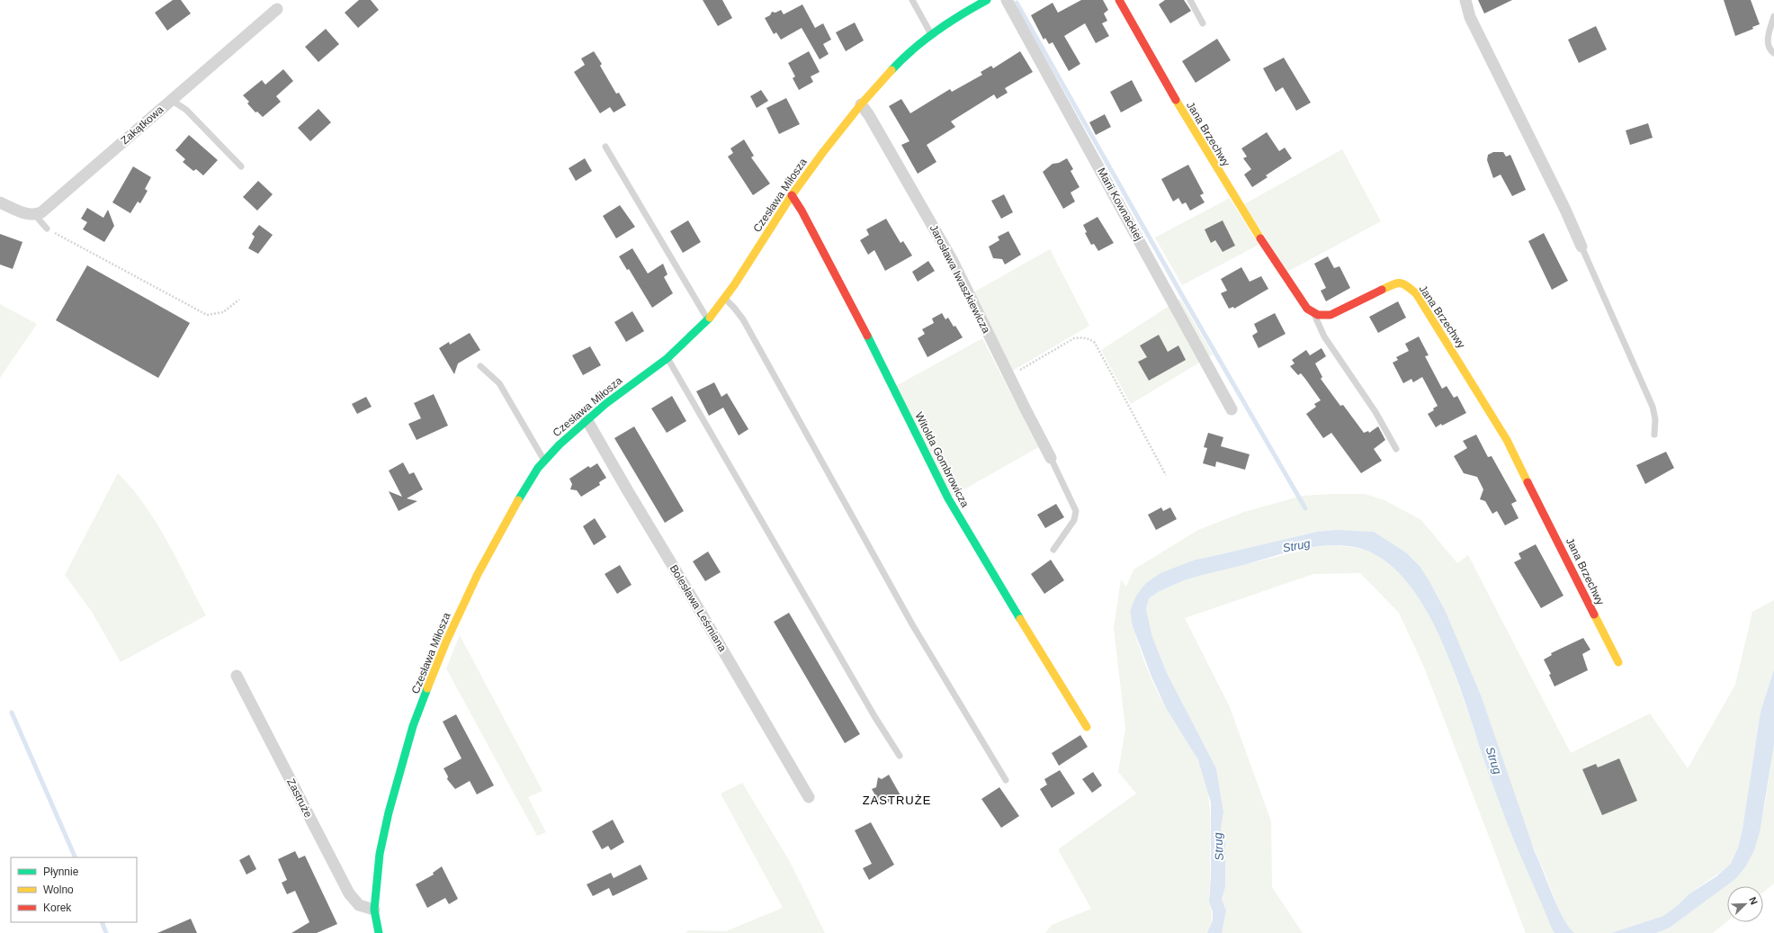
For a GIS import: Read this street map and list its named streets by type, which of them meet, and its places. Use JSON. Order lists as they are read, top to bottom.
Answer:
{
  "streets": {
    "street": [
      "Zakątkowa",
      "Jana Brzechwy",
      "Czesława Miłosza",
      "Marii Kownackiej",
      "Jarosława Iwaszkiewicza",
      "Witolda Gombrowicza",
      "Bolesława Leśmiana",
      "Zastruże"
    ]
  },
  "crossings": [
    ["Czesława Miłosza", "Jarosława Iwaszkiewicza"],
    ["Czesława Miłosza", "Witolda Gombrowicza"],
    ["Czesława Miłosza", "Bolesława Leśmiana"],
    ["Czesława Miłosza", "Zastruże"]
  ],
  "districts": ["ZASTRUŻE"],
  "water": ["Strug"],
  "legend": ["Płynnie", "Wolno", "Korek"],
  "north": "top right"
}
